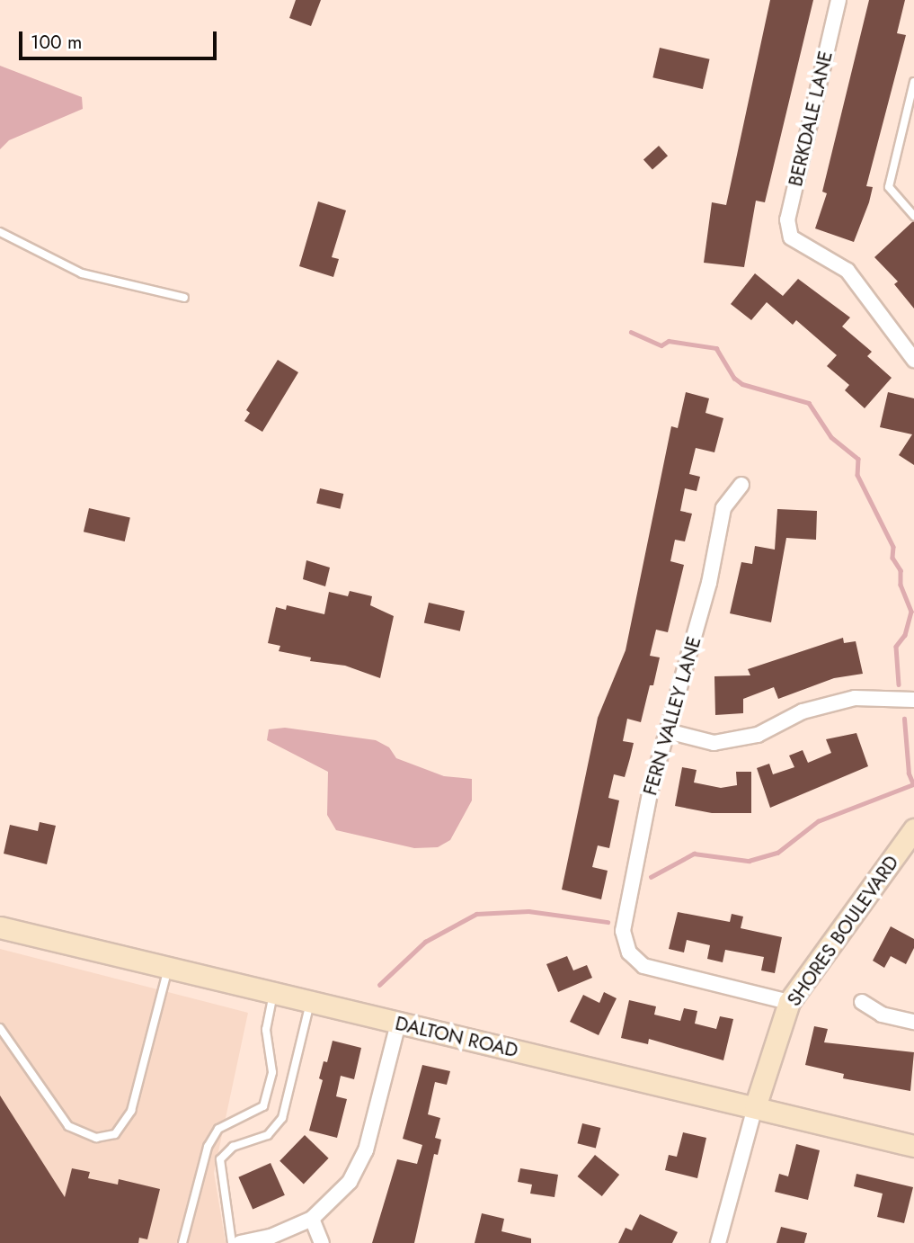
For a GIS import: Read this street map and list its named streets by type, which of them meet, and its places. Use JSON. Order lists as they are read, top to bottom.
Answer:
{
  "streets": {
    "street": [
      "BERKDALE LANE",
      "FERN VALLEY LANE",
      "SHORES BOULEVARD",
      "DALTON ROAD"
    ]
  },
  "crossings": [
    ["FERN VALLEY LANE", "SHORES BOULEVARD"],
    ["SHORES BOULEVARD", "DALTON ROAD"]
  ],
  "scale_bar": "100 m"
}
